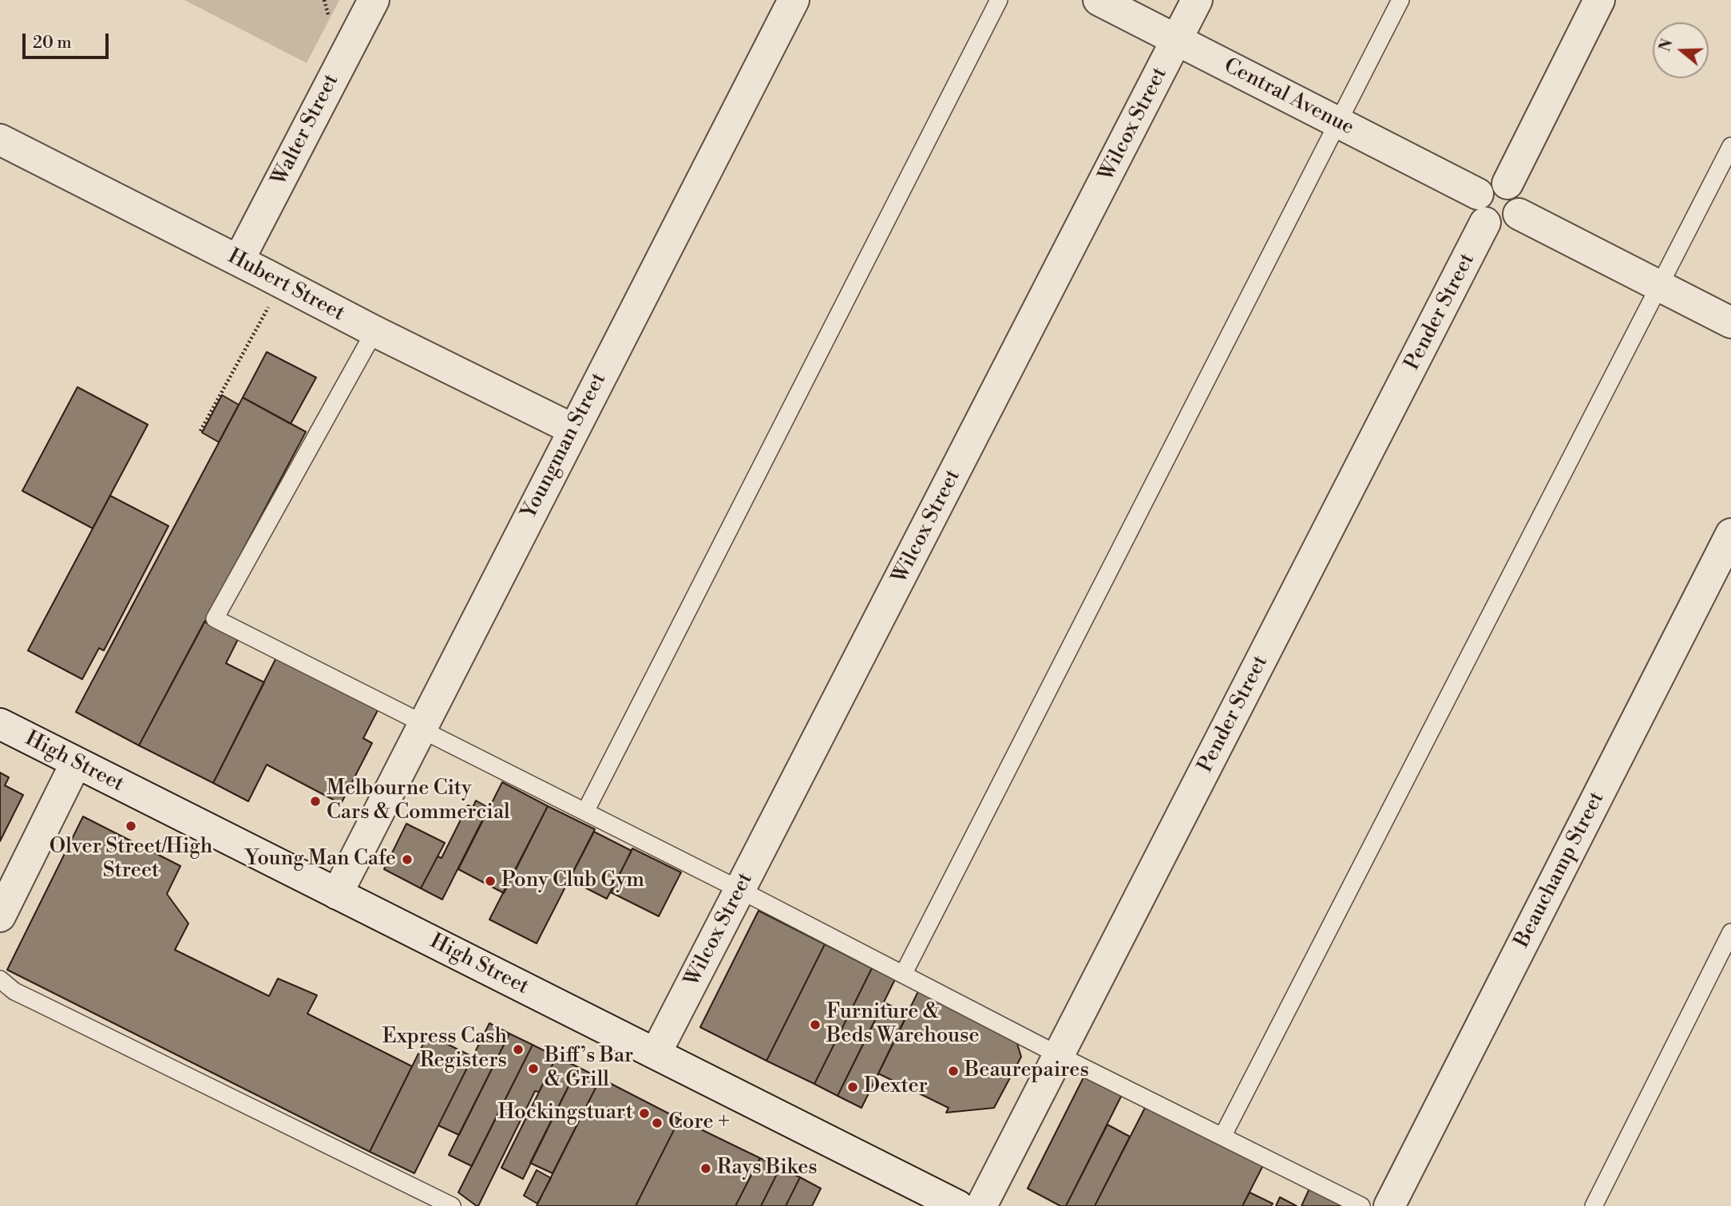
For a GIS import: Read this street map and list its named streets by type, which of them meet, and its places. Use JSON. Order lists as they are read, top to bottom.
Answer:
{
  "streets": {
    "street": [
      "Central Avenue",
      "Wilcox Street",
      "Walter Street",
      "Hubert Street",
      "Pender Street",
      "Youngman Street",
      "High Street",
      "Beauchamp Street"
    ]
  },
  "crossings": [
    ["Central Avenue", "Wilcox Street"],
    ["Central Avenue", "Pender Street"],
    ["Wilcox Street", "High Street"],
    ["Walter Street", "Hubert Street"],
    ["Hubert Street", "Youngman Street"],
    ["Youngman Street", "High Street"]
  ],
  "places": [
    "Melbourne City Cars & Commercial",
    "Olver Street/High Street",
    "Young Man Cafe",
    "Pony Club Gym",
    "Furniture & Beds Warehouse",
    "Express Cash Registers",
    "Biff’s Bar & Grill",
    "Beaurepaires",
    "Dexter",
    "Hockingstuart",
    "Core +",
    "Rays Bikes"
  ],
  "scale_bar": "20 m",
  "north": "left"
}
